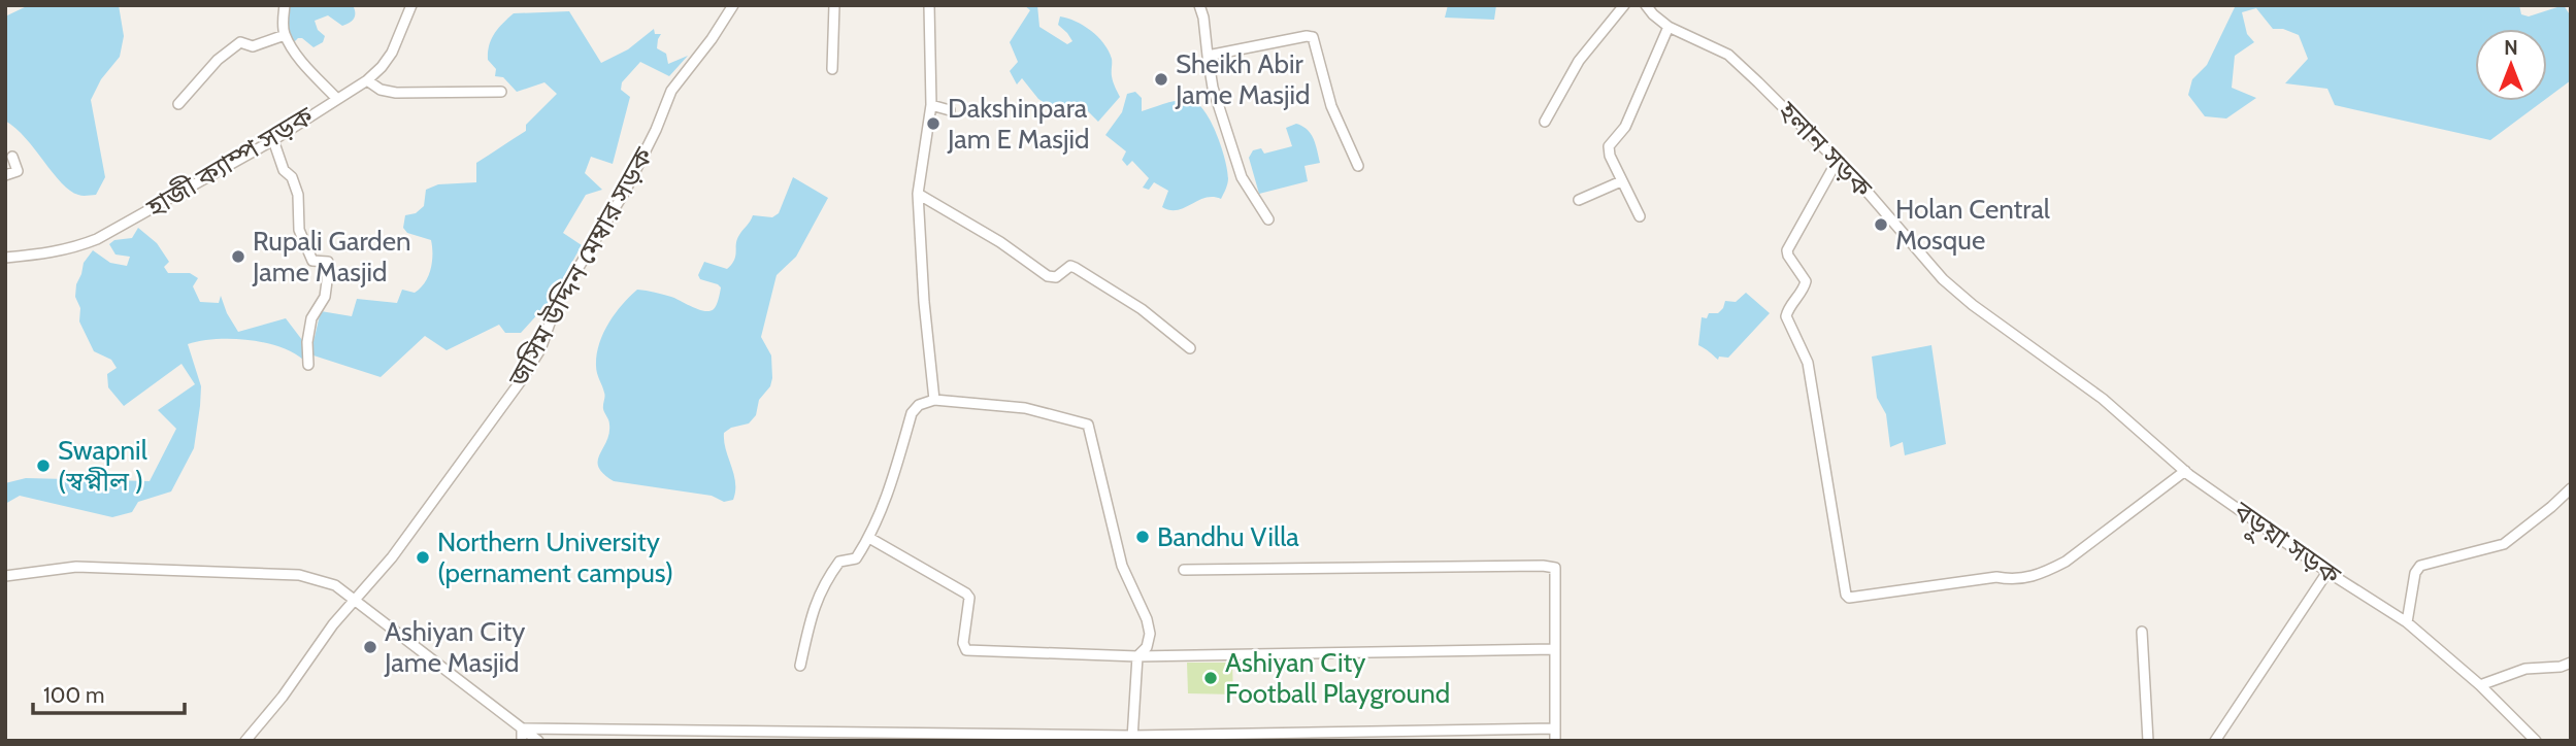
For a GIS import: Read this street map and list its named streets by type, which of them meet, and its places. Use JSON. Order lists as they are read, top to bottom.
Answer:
{
  "streets": {
    "street": [
      "হলান সড়ক",
      "হাজী ক্যাম্প সড়ক",
      "জসিম উদ্দিন মেম্বার সড়ক",
      "বড়ুয়া সড়ক"
    ]
  },
  "crossings": [
    ["হলান সড়ক", "বড়ুয়া সড়ক"]
  ],
  "places": [
    "Sheikh Abir Jame Masjid",
    "Dakshinpara Jam E Masjid",
    "Holan Central Mosque",
    "Rupali Garden Jame Masjid",
    "Swapnil (স্বপ্নীল )",
    "Bandhu Villa",
    "Northern University (pernament campus)",
    "Ashiyan City Jame Masjid",
    "Ashiyan City Football Playground"
  ],
  "scale_bar": "100 m",
  "north": "top"
}
